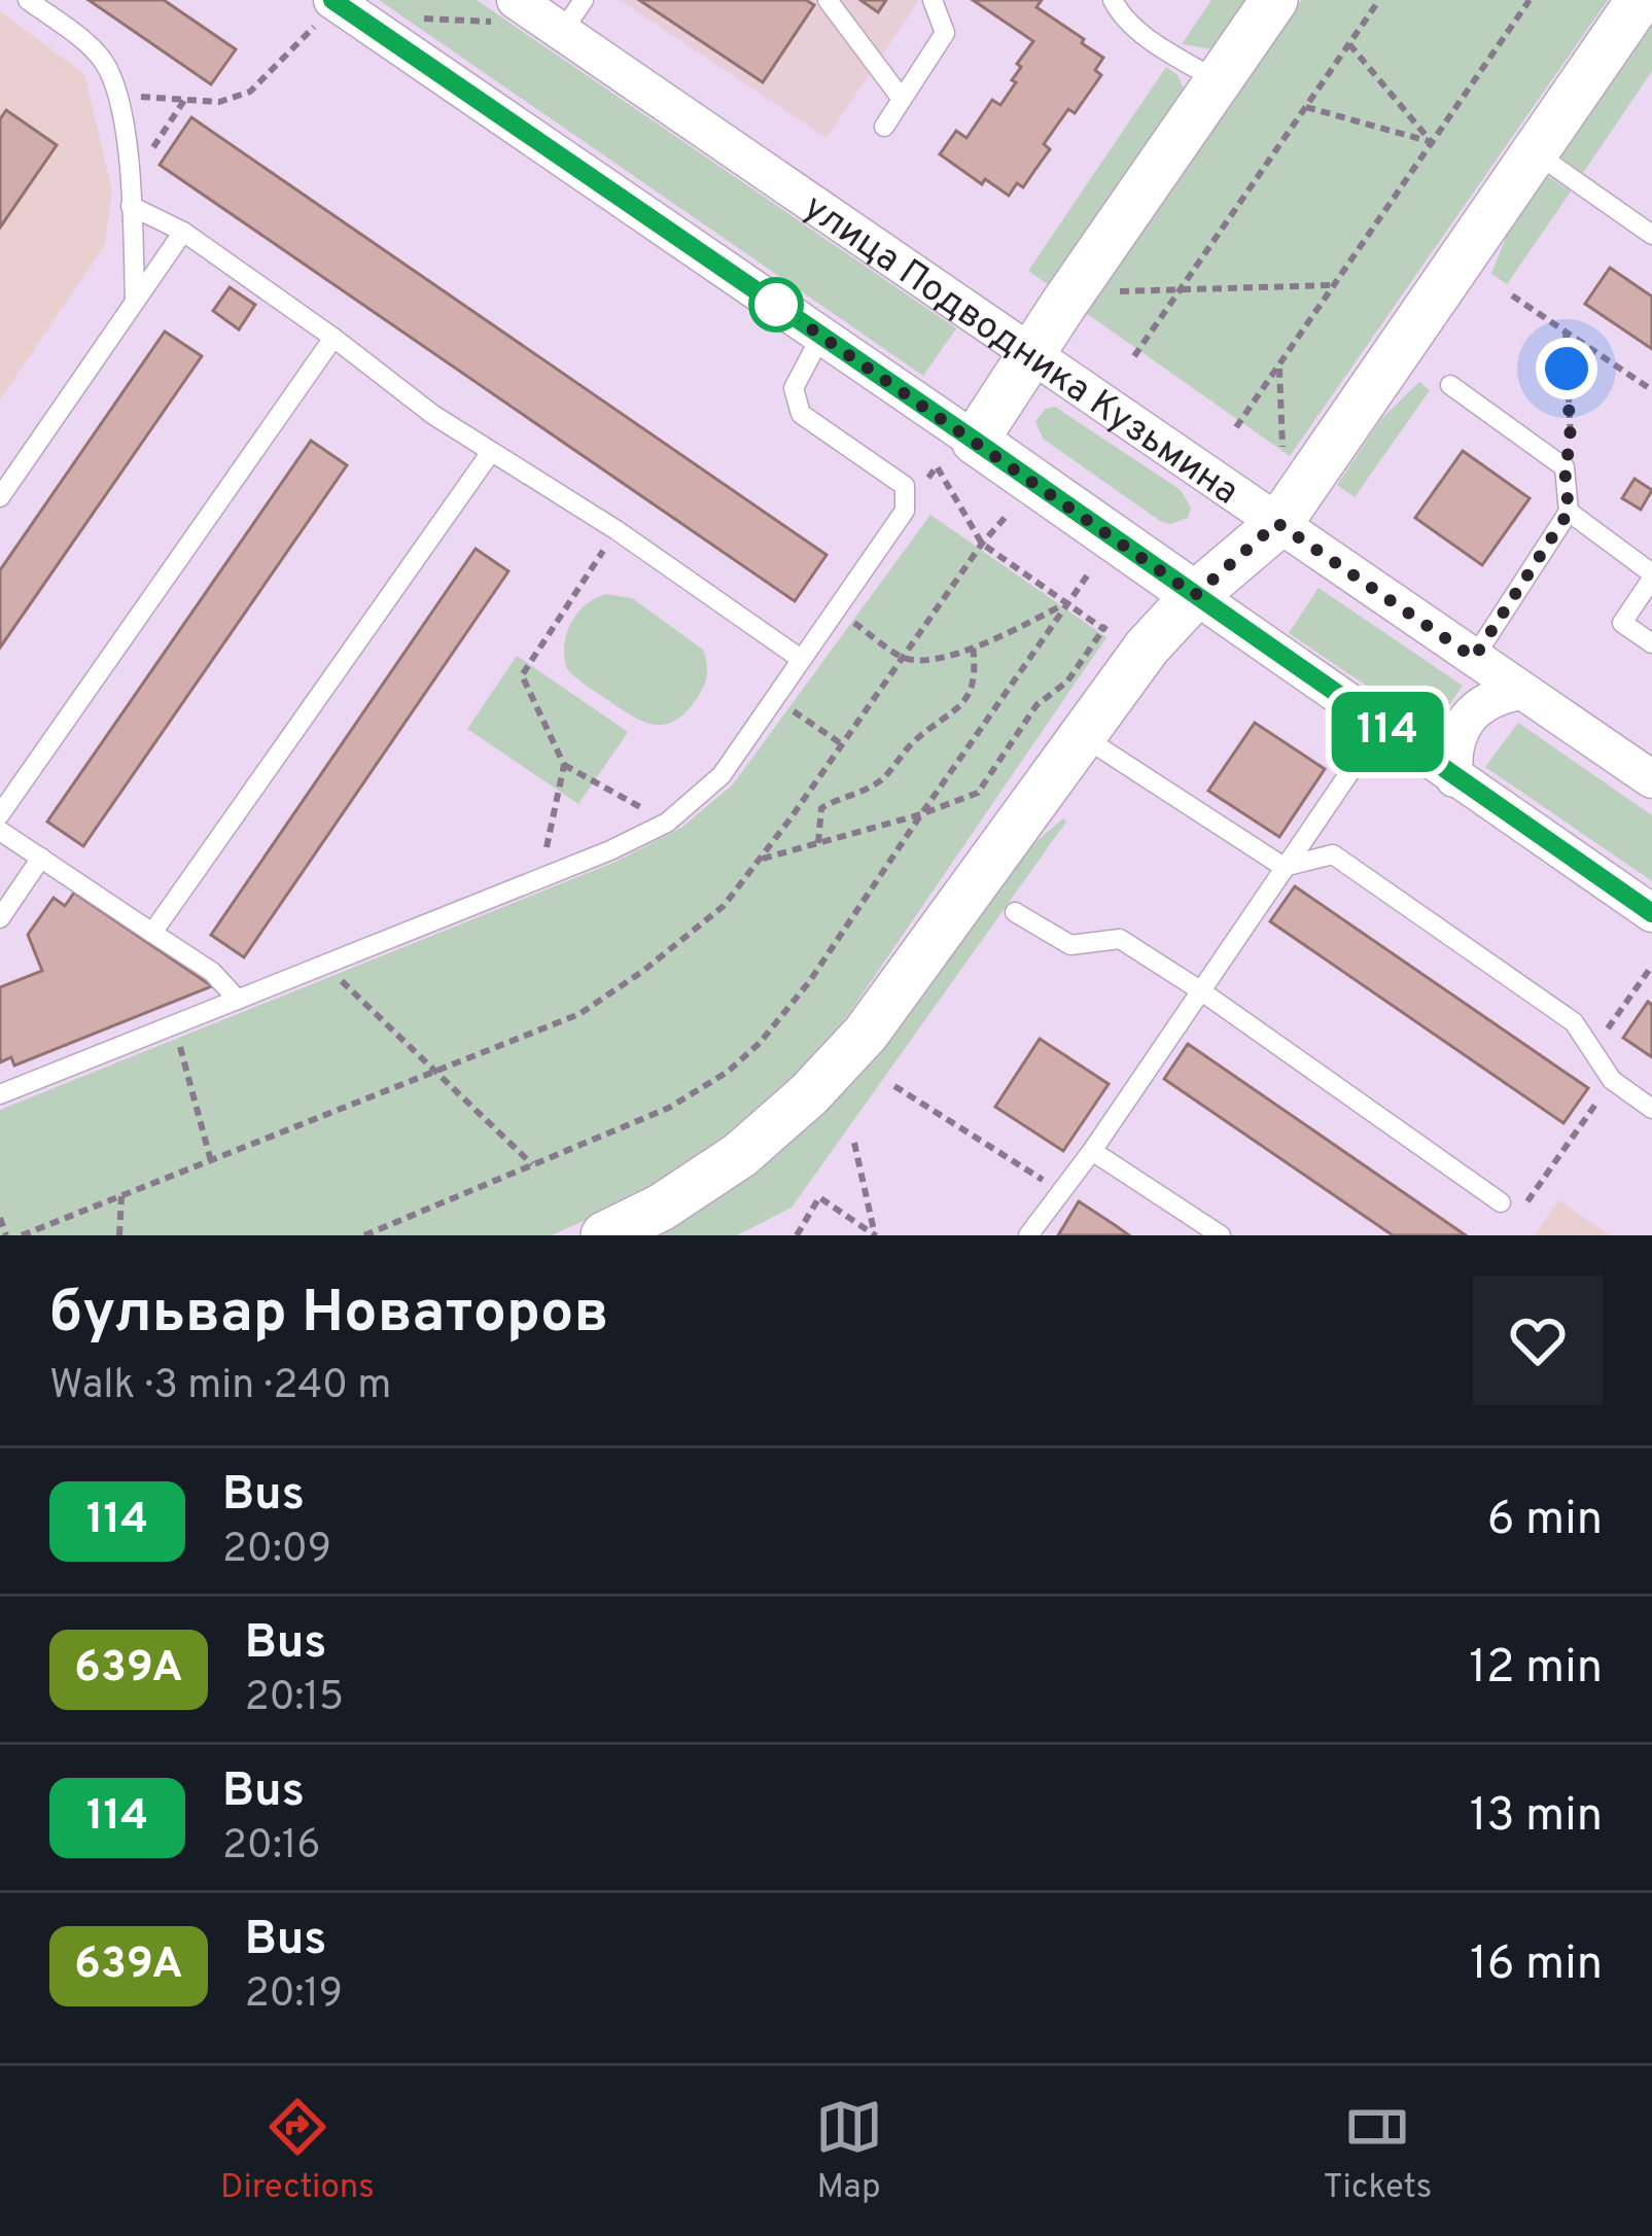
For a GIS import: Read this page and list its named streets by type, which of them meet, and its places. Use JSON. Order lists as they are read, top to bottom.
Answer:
{
  "streets": {
    "street": ["улица Подводника Кузьмина"]
  },
  "lines": ["bus line 114"],
  "page": {
    "on_map": "114",
    "heading": ["бульвар Новаторов", "Walk · 3 min · 240 m"],
    "list": [
      {
        "mark": "114",
        "name": "Bus",
        "note": "20:09",
        "value": "6 min"
      },
      {
        "mark": "639А",
        "name": "Bus",
        "note": "20:15",
        "value": "12 min"
      },
      {
        "mark": "114",
        "name": "Bus",
        "note": "20:16",
        "value": "13 min"
      },
      {
        "mark": "639А",
        "name": "Bus",
        "note": "20:19",
        "value": "16 min"
      }
    ],
    "tabs": ["Directions", "Map", "Tickets"]
  }
}
